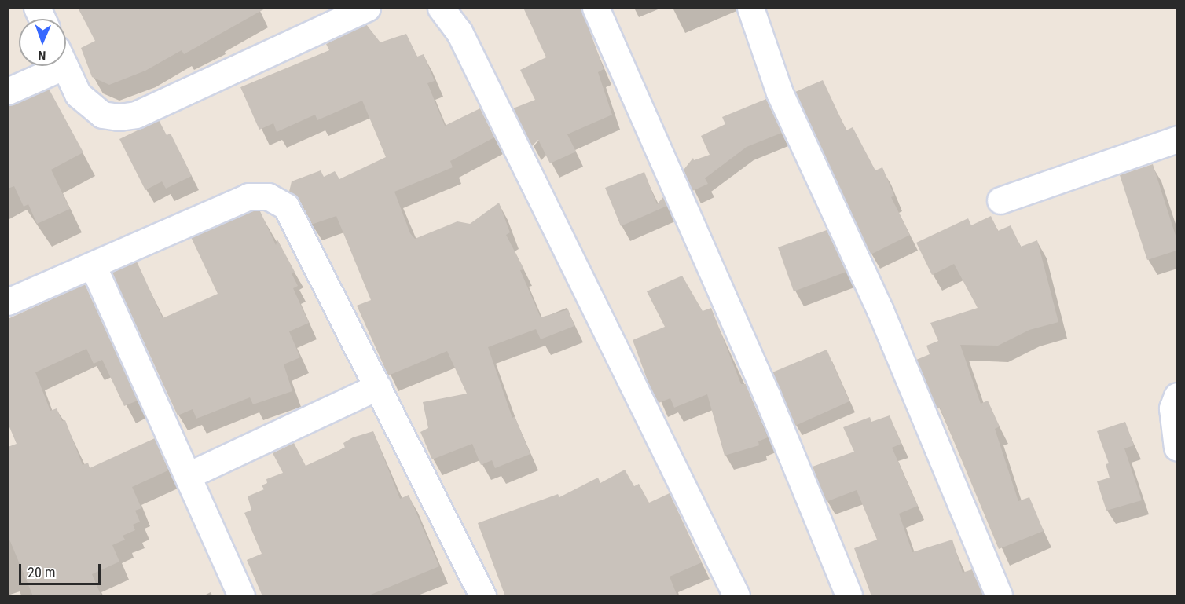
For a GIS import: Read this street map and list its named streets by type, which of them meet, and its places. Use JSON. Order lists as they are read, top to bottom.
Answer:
{
  "scale_bar": "20 m",
  "north": "bottom"
}
